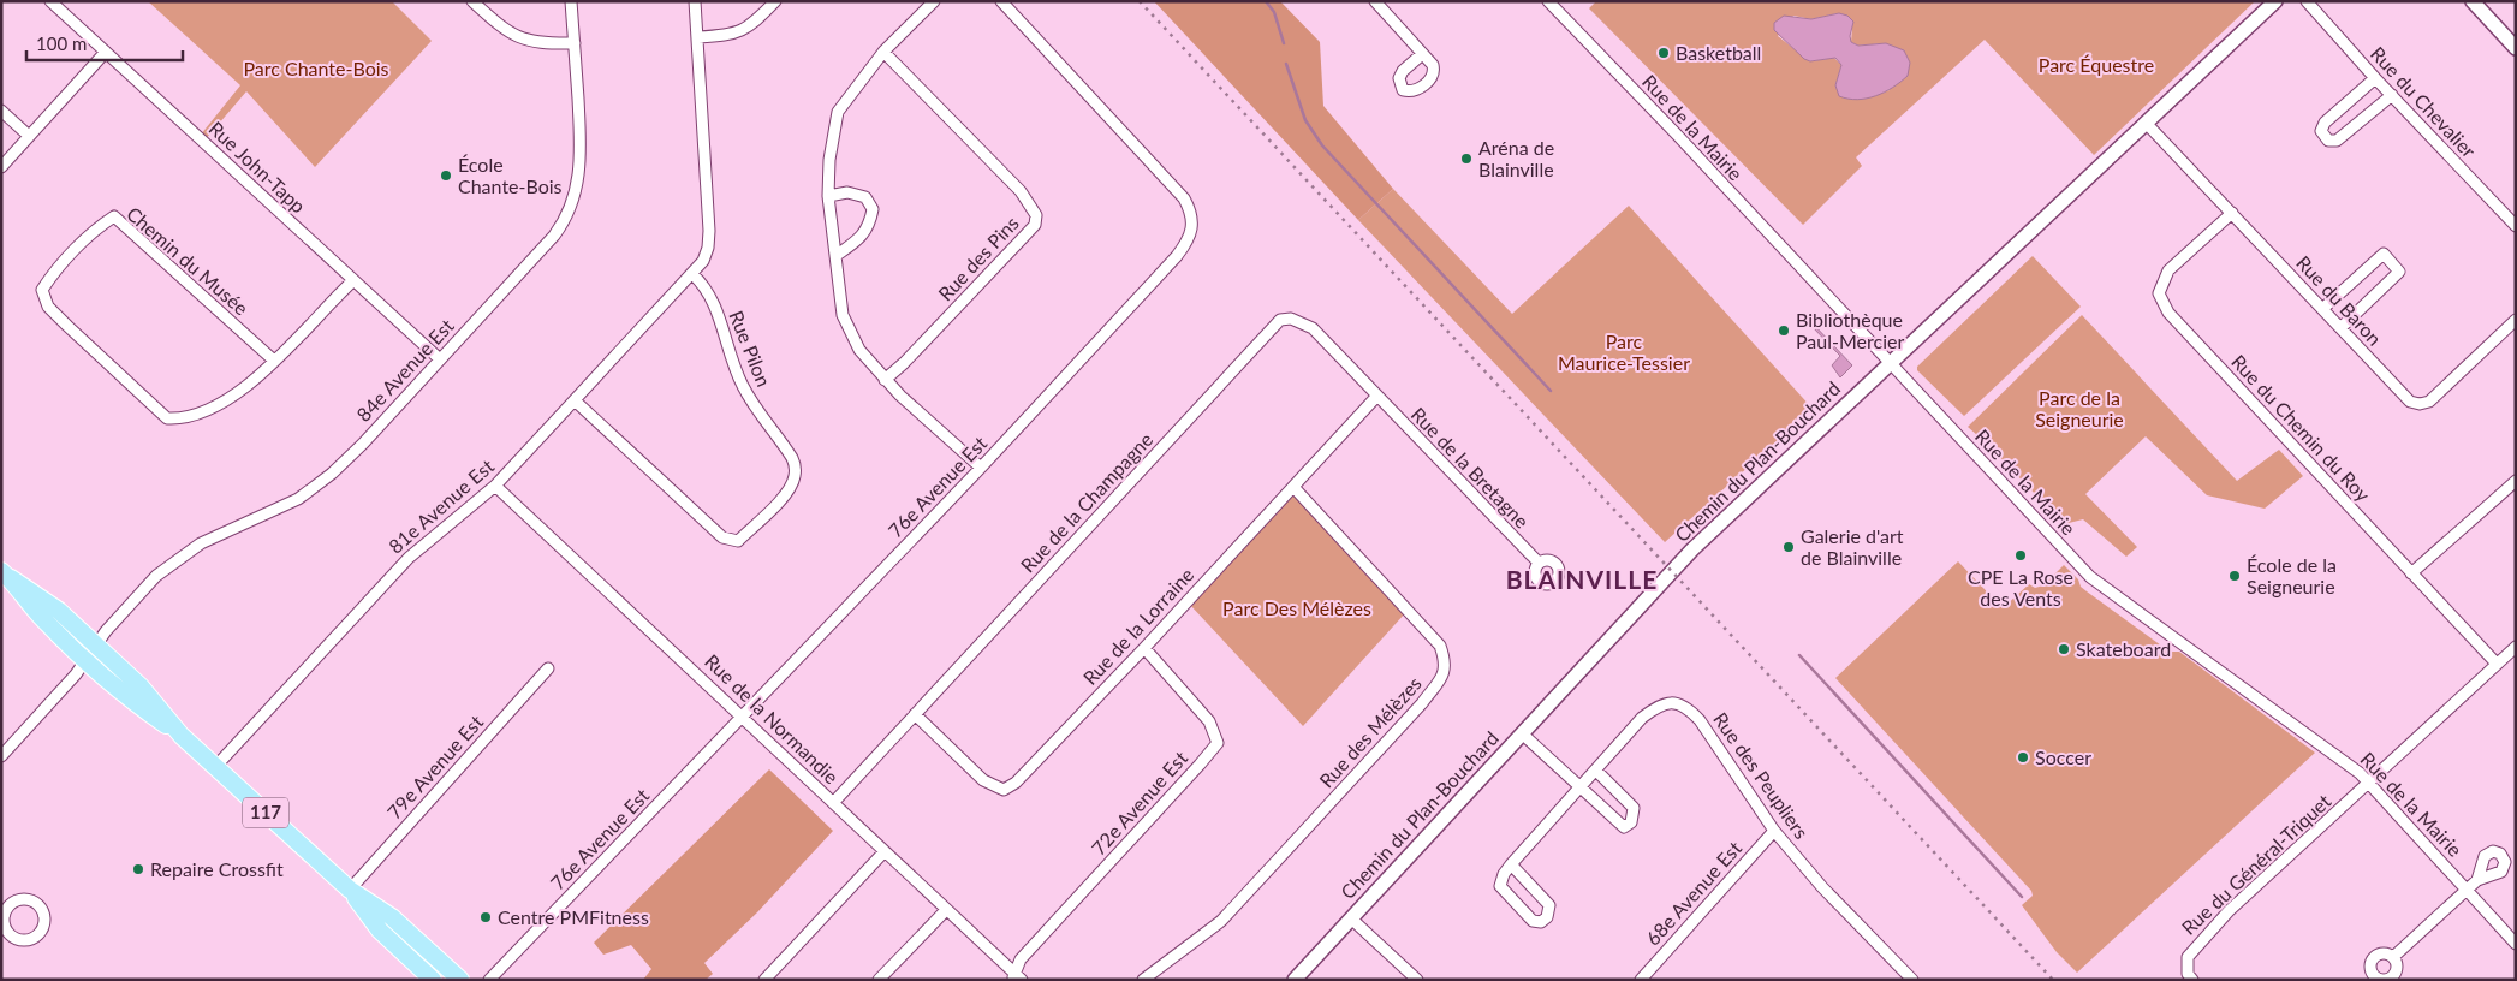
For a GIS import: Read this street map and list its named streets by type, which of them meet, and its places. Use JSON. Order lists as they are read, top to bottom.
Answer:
{
  "streets": {
    "main road": ["117"],
    "street": [
      "Rue du Chevalier",
      "Rue de la Mairie",
      "Rue John-Tapp",
      "Rue des Pins",
      "Chemin du Musée",
      "Rue du Baron",
      "Rue Pilon",
      "84e Avenue Est",
      "Rue du Chemin du Roy",
      "Chemin du Plan-Bouchard",
      "Rue de la Bretagne",
      "76e Avenue Est",
      "Rue de la Champagne",
      "81e Avenue Est",
      "Rue de la Lorraine",
      "Rue de la Normandie",
      "Rue des Mélèzes",
      "79e Avenue Est",
      "Rue des Peupliers",
      "72e Avenue Est",
      "Rue du Général-Triquet",
      "68e Avenue Est"
    ]
  },
  "crossings": [
    ["Rue de la Mairie", "Chemin du Plan-Bouchard"],
    ["Rue de la Mairie", "Rue du Général-Triquet"],
    ["Rue John-Tapp", "Chemin du Musée"],
    ["Rue John-Tapp", "84e Avenue Est"],
    ["Rue du Baron", "Rue du Chemin du Roy"],
    ["Rue du Baron", "Chemin du Plan-Bouchard"],
    ["Rue Pilon", "81e Avenue Est"],
    ["84e Avenue Est", "117"],
    ["Rue du Chemin du Roy", "Rue du Général-Triquet"],
    ["Rue de la Bretagne", "Rue de la Champagne"],
    ["Rue de la Bretagne", "Rue de la Lorraine"],
    ["76e Avenue Est", "Rue de la Normandie"],
    ["Rue de la Champagne", "Rue de la Lorraine"],
    ["Rue de la Champagne", "Rue de la Normandie"],
    ["81e Avenue Est", "Rue de la Normandie"],
    ["81e Avenue Est", "117"],
    ["Rue de la Lorraine", "Rue des Mélèzes"],
    ["Rue de la Lorraine", "72e Avenue Est"],
    ["Rue de la Normandie", "72e Avenue Est"],
    ["79e Avenue Est", "117"],
    ["Rue des Peupliers", "68e Avenue Est"]
  ],
  "districts": ["BLAINVILLE"],
  "parks": [
    "Parc Équestre",
    "Parc Chante-Bois",
    "Parc Maurice-Tessier",
    "Parc de la Seigneurie",
    "Parc Des Mélèzes"
  ],
  "places": [
    "Basketball",
    "Aréna de Blainville",
    "École Chante-Bois",
    "Bibliothèque Paul-Mercier",
    "Galerie d'art de Blainville",
    "CPE La Rose des Vents",
    "École de la Seigneurie",
    "Skateboard",
    "Soccer",
    "Repaire Crossfit",
    "Centre PMFitness"
  ],
  "scale_bar": "100 m"
}
